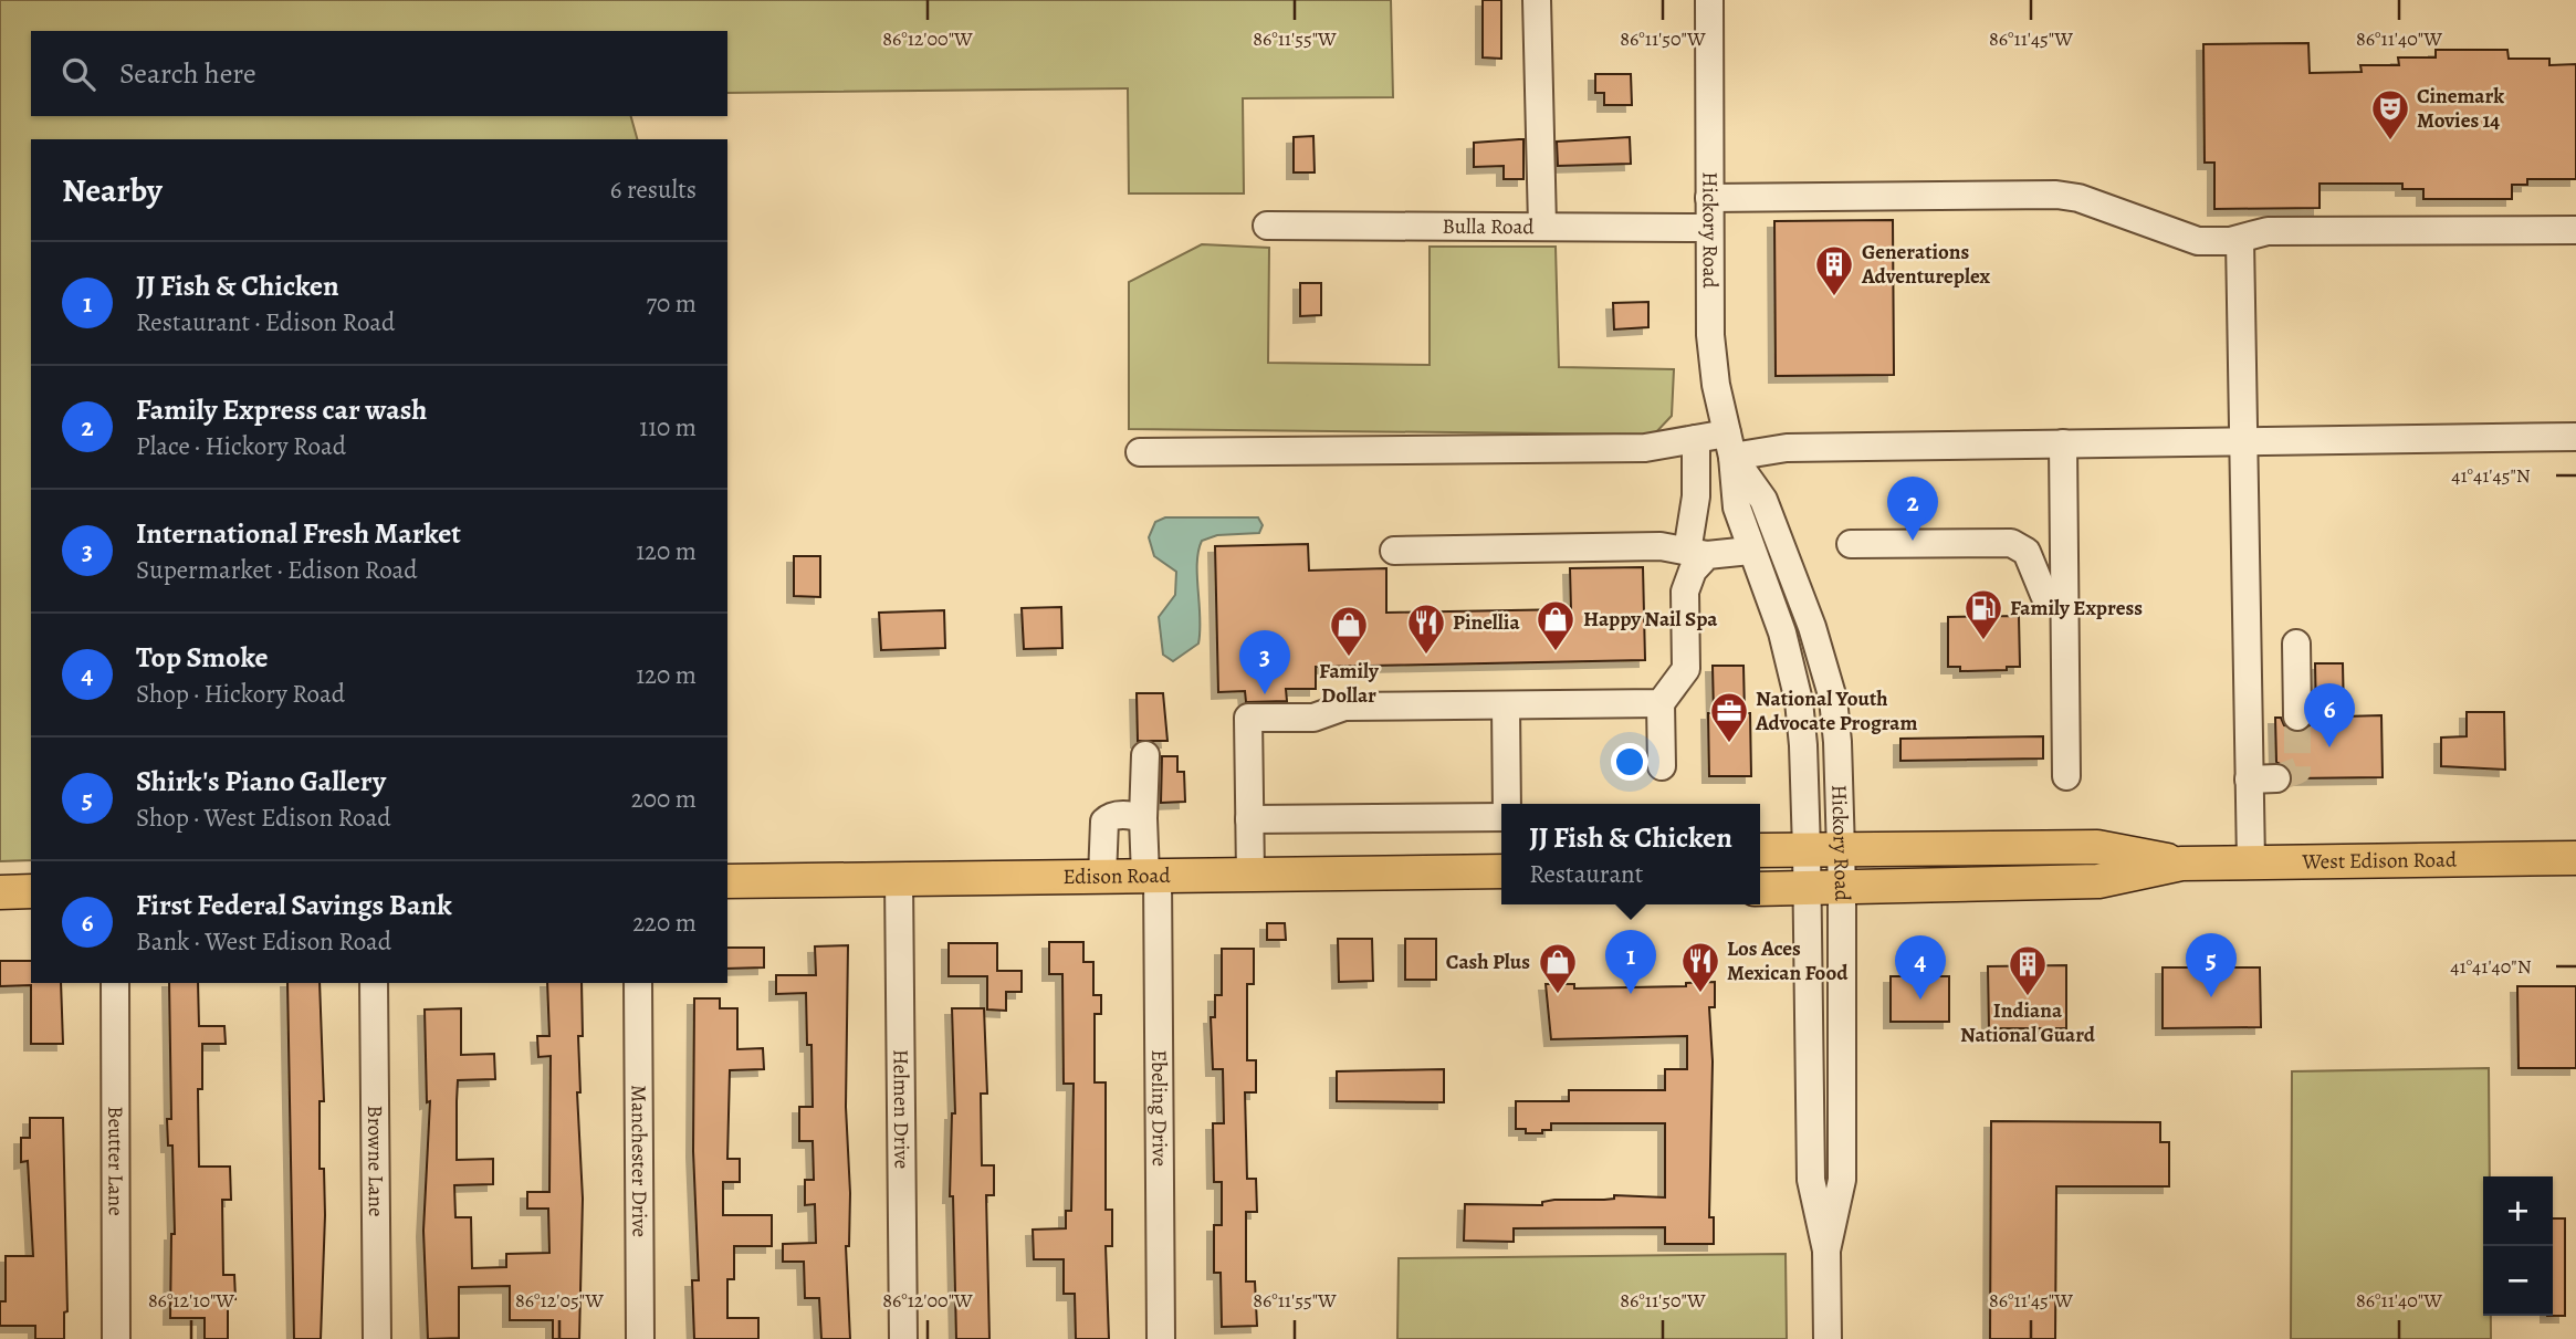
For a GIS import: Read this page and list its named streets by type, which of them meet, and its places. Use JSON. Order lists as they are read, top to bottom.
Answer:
{
  "streets": {
    "main road": ["West Edison Road", "Edison Road"],
    "street": [
      "Bulla Road",
      "Hickory Road",
      "Ebeling Drive",
      "Helmen Drive",
      "Beutter Lane",
      "Browne Lane",
      "Manchester Drive"
    ]
  },
  "crossings": [
    ["Bulla Road", "Hickory Road"],
    ["Hickory Road", "West Edison Road"],
    ["Edison Road", "Ebeling Drive"],
    ["Edison Road", "Helmen Drive"]
  ],
  "places": {
    "theatre": ["Cinemark Movies 14"],
    "building": ["Generations Adventureplex", "Indiana National Guard"],
    "fuel station": ["Family Express"],
    "shop": ["Happy Nail Spa", "Family Dollar", "Cash Plus"],
    "restaurant": ["Pinellia", "Los Aces Mexican Food"],
    "office": ["National Youth Advocate Program"]
  },
  "page": {
    "search": "Search here",
    "heading": ["Nearby", "6 results"],
    "list": [
      {
        "mark": "1",
        "name": "JJ Fish & Chicken",
        "note": "Restaurant · Edison Road",
        "value": "70 m"
      },
      {
        "mark": "2",
        "name": "Family Express car wash",
        "note": "Place · Hickory Road",
        "value": "110 m"
      },
      {
        "mark": "3",
        "name": "International Fresh Market",
        "note": "Supermarket · Edison Road",
        "value": "120 m"
      },
      {
        "mark": "4",
        "name": "Top Smoke",
        "note": "Shop · Hickory Road",
        "value": "120 m"
      },
      {
        "mark": "5",
        "name": "Shirk's Piano Gallery",
        "note": "Shop · West Edison Road",
        "value": "200 m"
      },
      {
        "mark": "6",
        "name": "First Federal Savings Bank",
        "note": "Bank · West Edison Road",
        "value": "220 m"
      }
    ],
    "pins": [
      "2",
      "3",
      "6",
      "1",
      "5",
      "4"
    ],
    "popup": ["JJ Fish & Chicken", "Restaurant"],
    "map_buttons": ["+", "−"]
  },
  "coordinates": [
    "86°12'00\"W",
    "86°11'55\"W",
    "86°11'50\"W",
    "86°11'45\"W",
    "86°11'40\"W",
    "41°41'45\"N",
    "41°41'40\"N",
    "86°12'10\"W",
    "86°12'05\"W"
  ]
}
